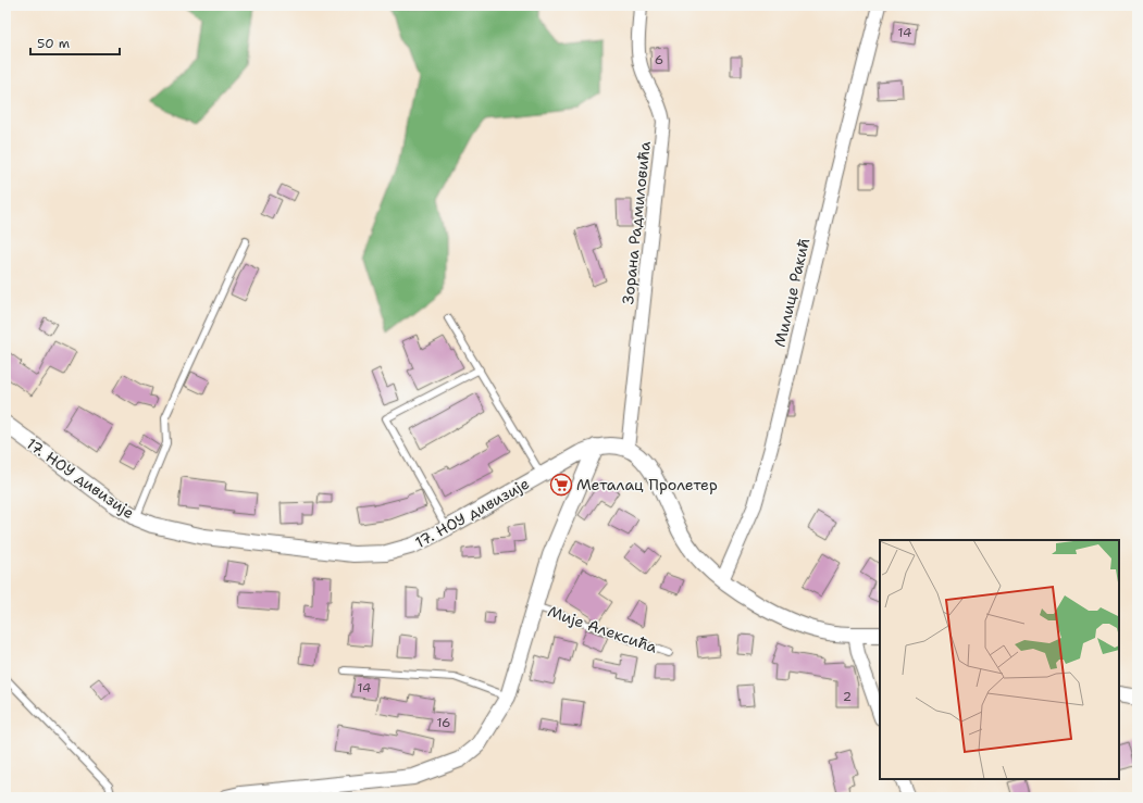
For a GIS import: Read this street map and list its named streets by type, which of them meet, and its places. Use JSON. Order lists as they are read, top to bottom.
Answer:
{
  "streets": {
    "street": [
      "Зорана Радмиловића",
      "Милице Ракић",
      "17. НОУ дивизије",
      "Мије Алексића"
    ]
  },
  "crossings": [
    ["Зорана Радмиловића", "17. НОУ дивизије"],
    ["Милице Ракић", "17. НОУ дивизије"],
    ["17. НОУ дивизије", "Мије Алексића"]
  ],
  "places": {
    "supermarket": ["Металац Пролетер"]
  },
  "house_numbers": [
    "14",
    "6",
    "14",
    "2",
    "16"
  ],
  "scale_bar": "50 m"
}
